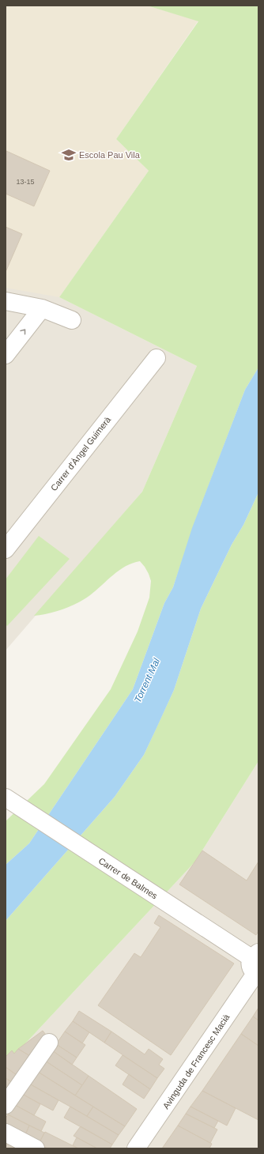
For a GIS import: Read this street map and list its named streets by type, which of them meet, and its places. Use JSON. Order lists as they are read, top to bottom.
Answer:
{
  "streets": {
    "street": ["Carrer d'Àngel Guimerà", "Carrer de Balmes", "Avinguda de Francesc Macià"]
  },
  "crossings": [
    ["Carrer de Balmes", "Avinguda de Francesc Macià"]
  ],
  "water": ["Torrent Mal"],
  "places": {
    "school or university": ["Escola Pau Vila"]
  },
  "house_numbers": ["13-15"]
}
